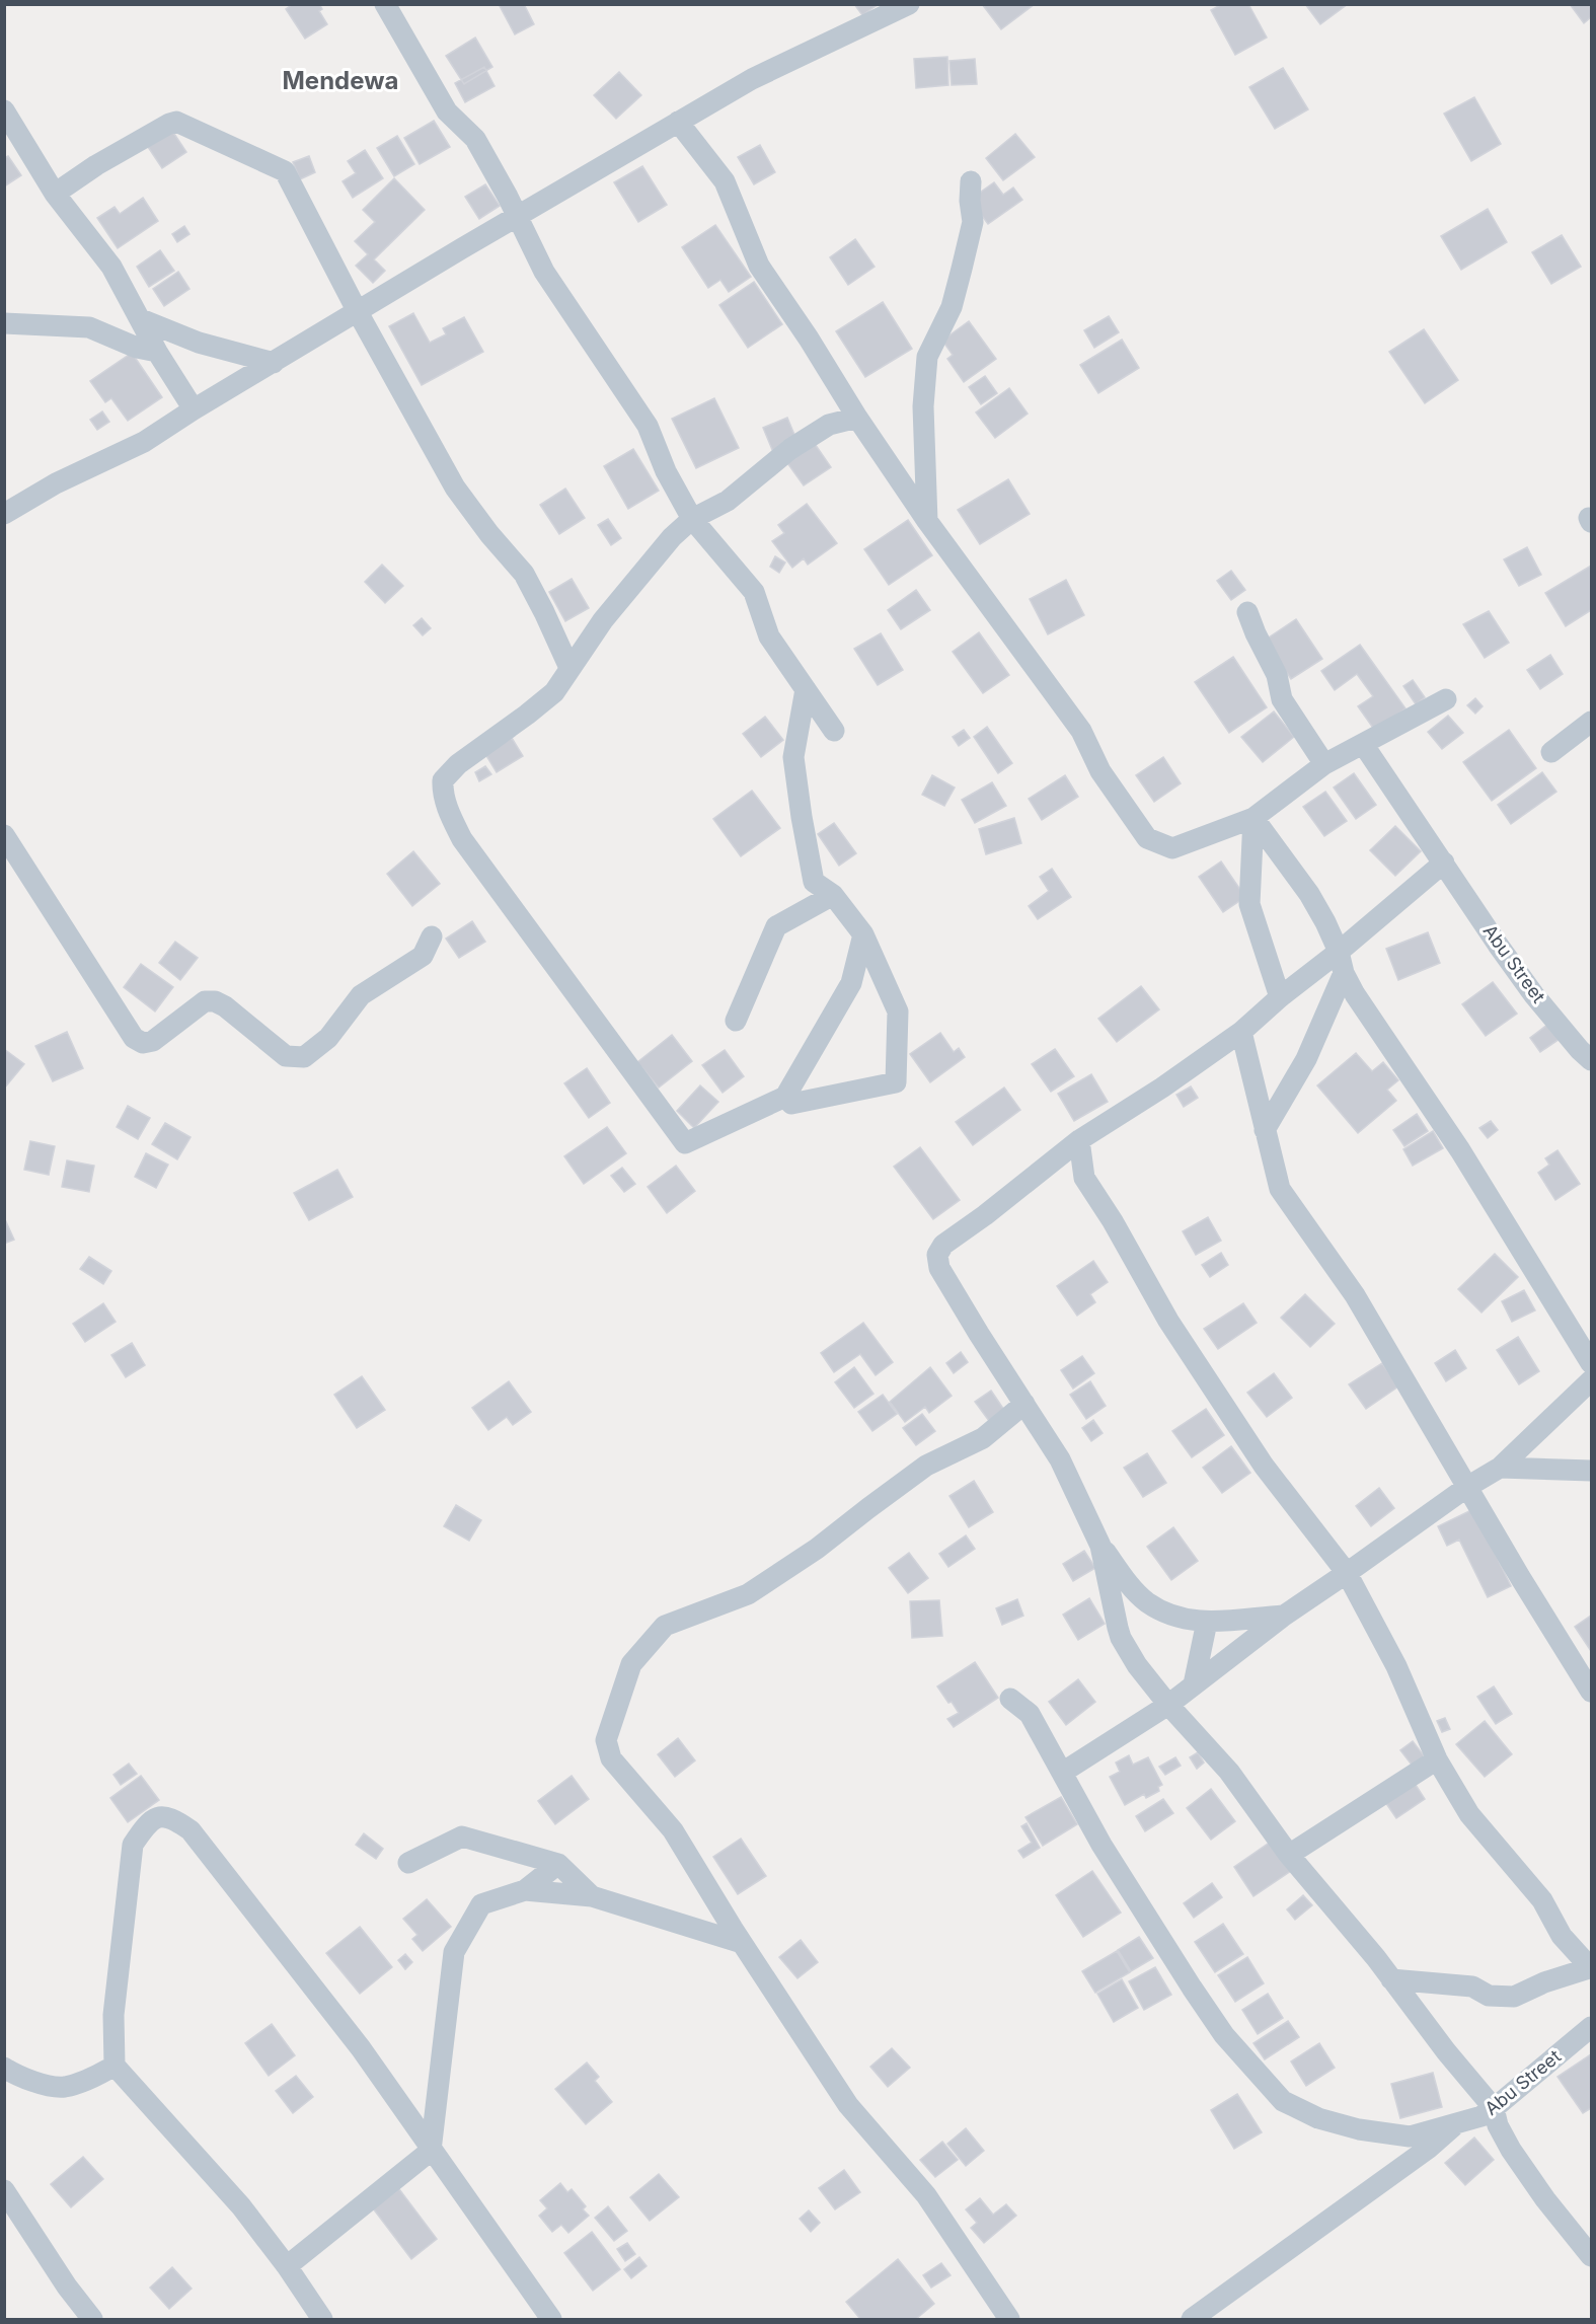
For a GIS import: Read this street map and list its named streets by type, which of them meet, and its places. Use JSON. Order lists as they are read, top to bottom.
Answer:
{
  "streets": {
    "street": ["Abu Street"]
  },
  "districts": ["Mendewa"]
}
